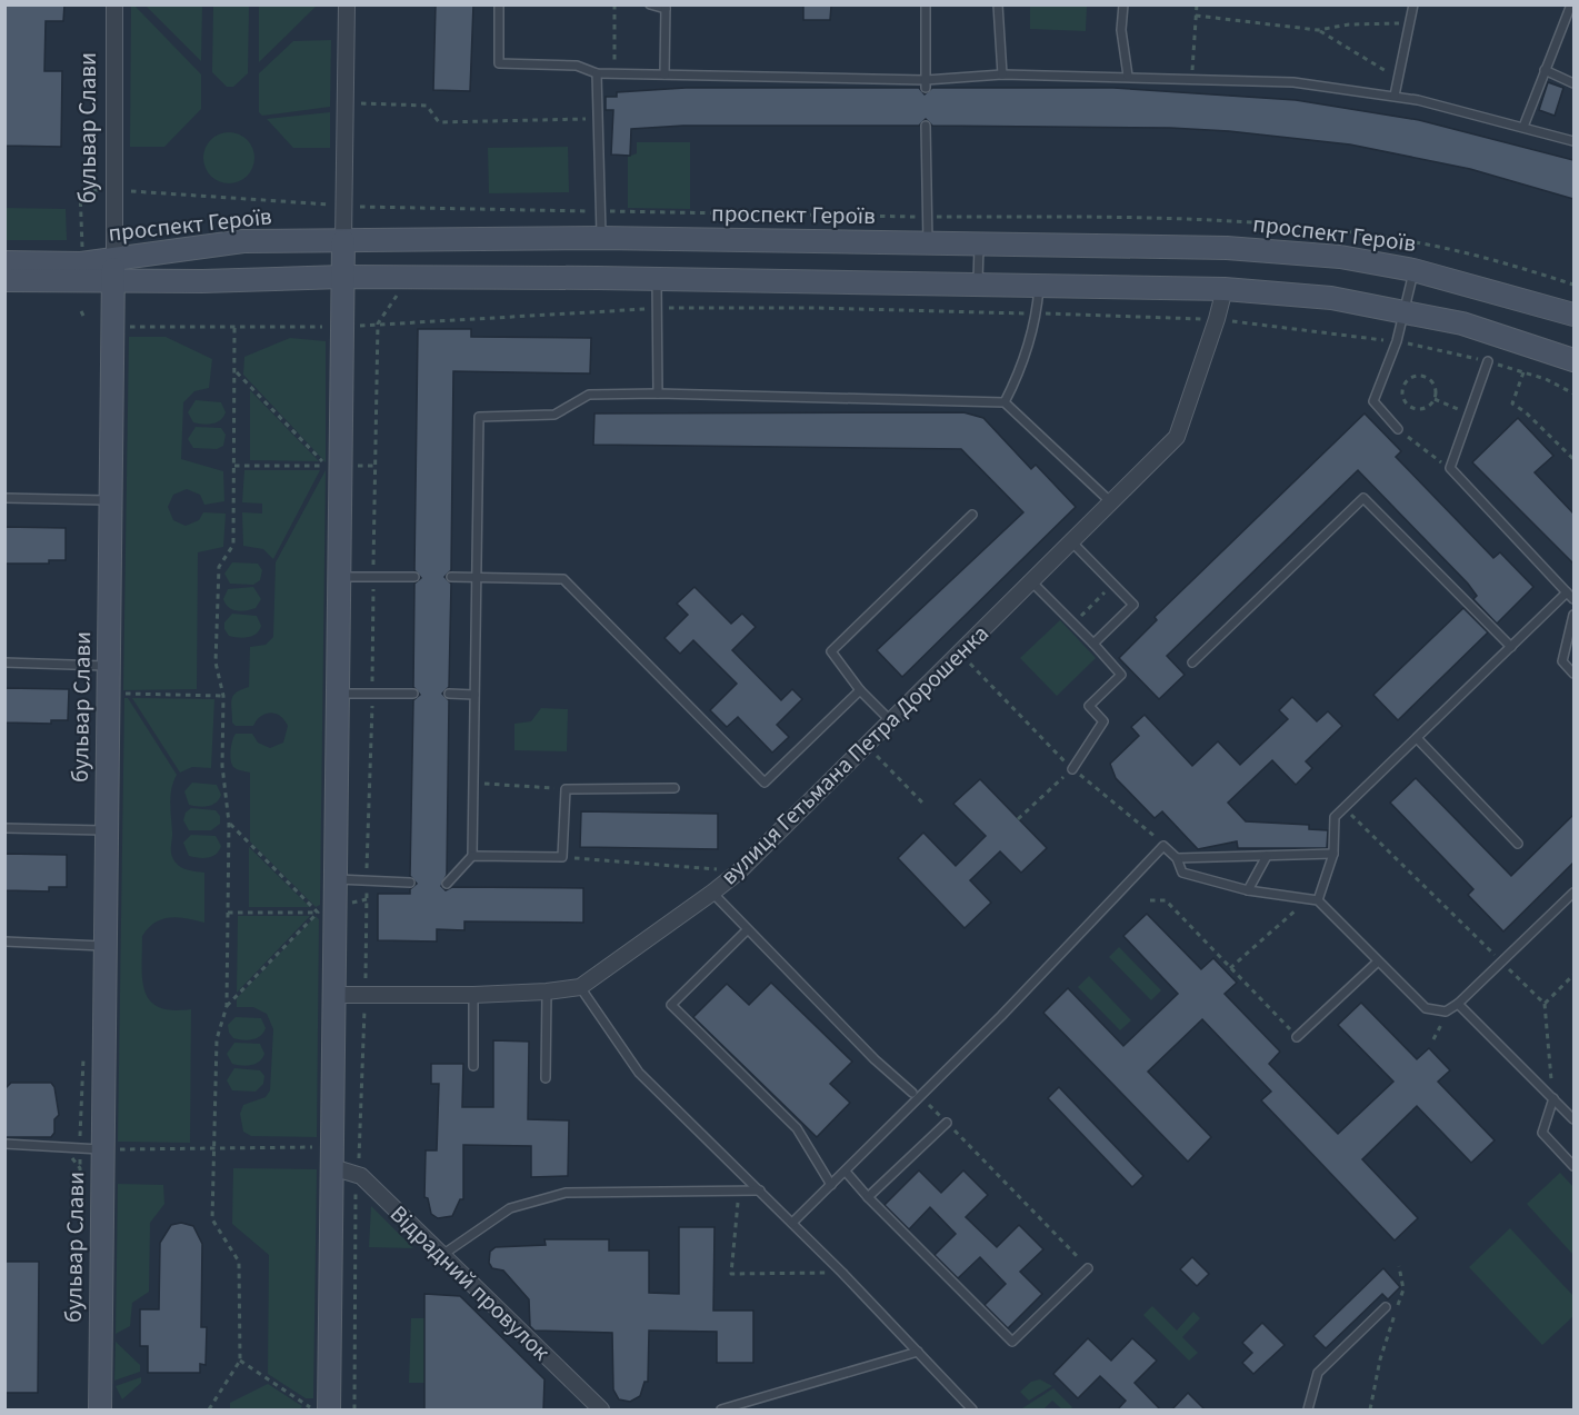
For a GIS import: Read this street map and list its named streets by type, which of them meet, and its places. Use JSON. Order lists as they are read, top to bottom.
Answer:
{
  "streets": {
    "main road": ["бульвар Слави", "проспект Героїв"],
    "street": ["вулиця Гетьмана Петра Дорошенка", "Відрадний провулок"]
  },
  "crossings": [
    ["бульвар Слави", "проспект Героїв"],
    ["проспект Героїв", "вулиця Гетьмана Петра Дорошенка"]
  ]
}
